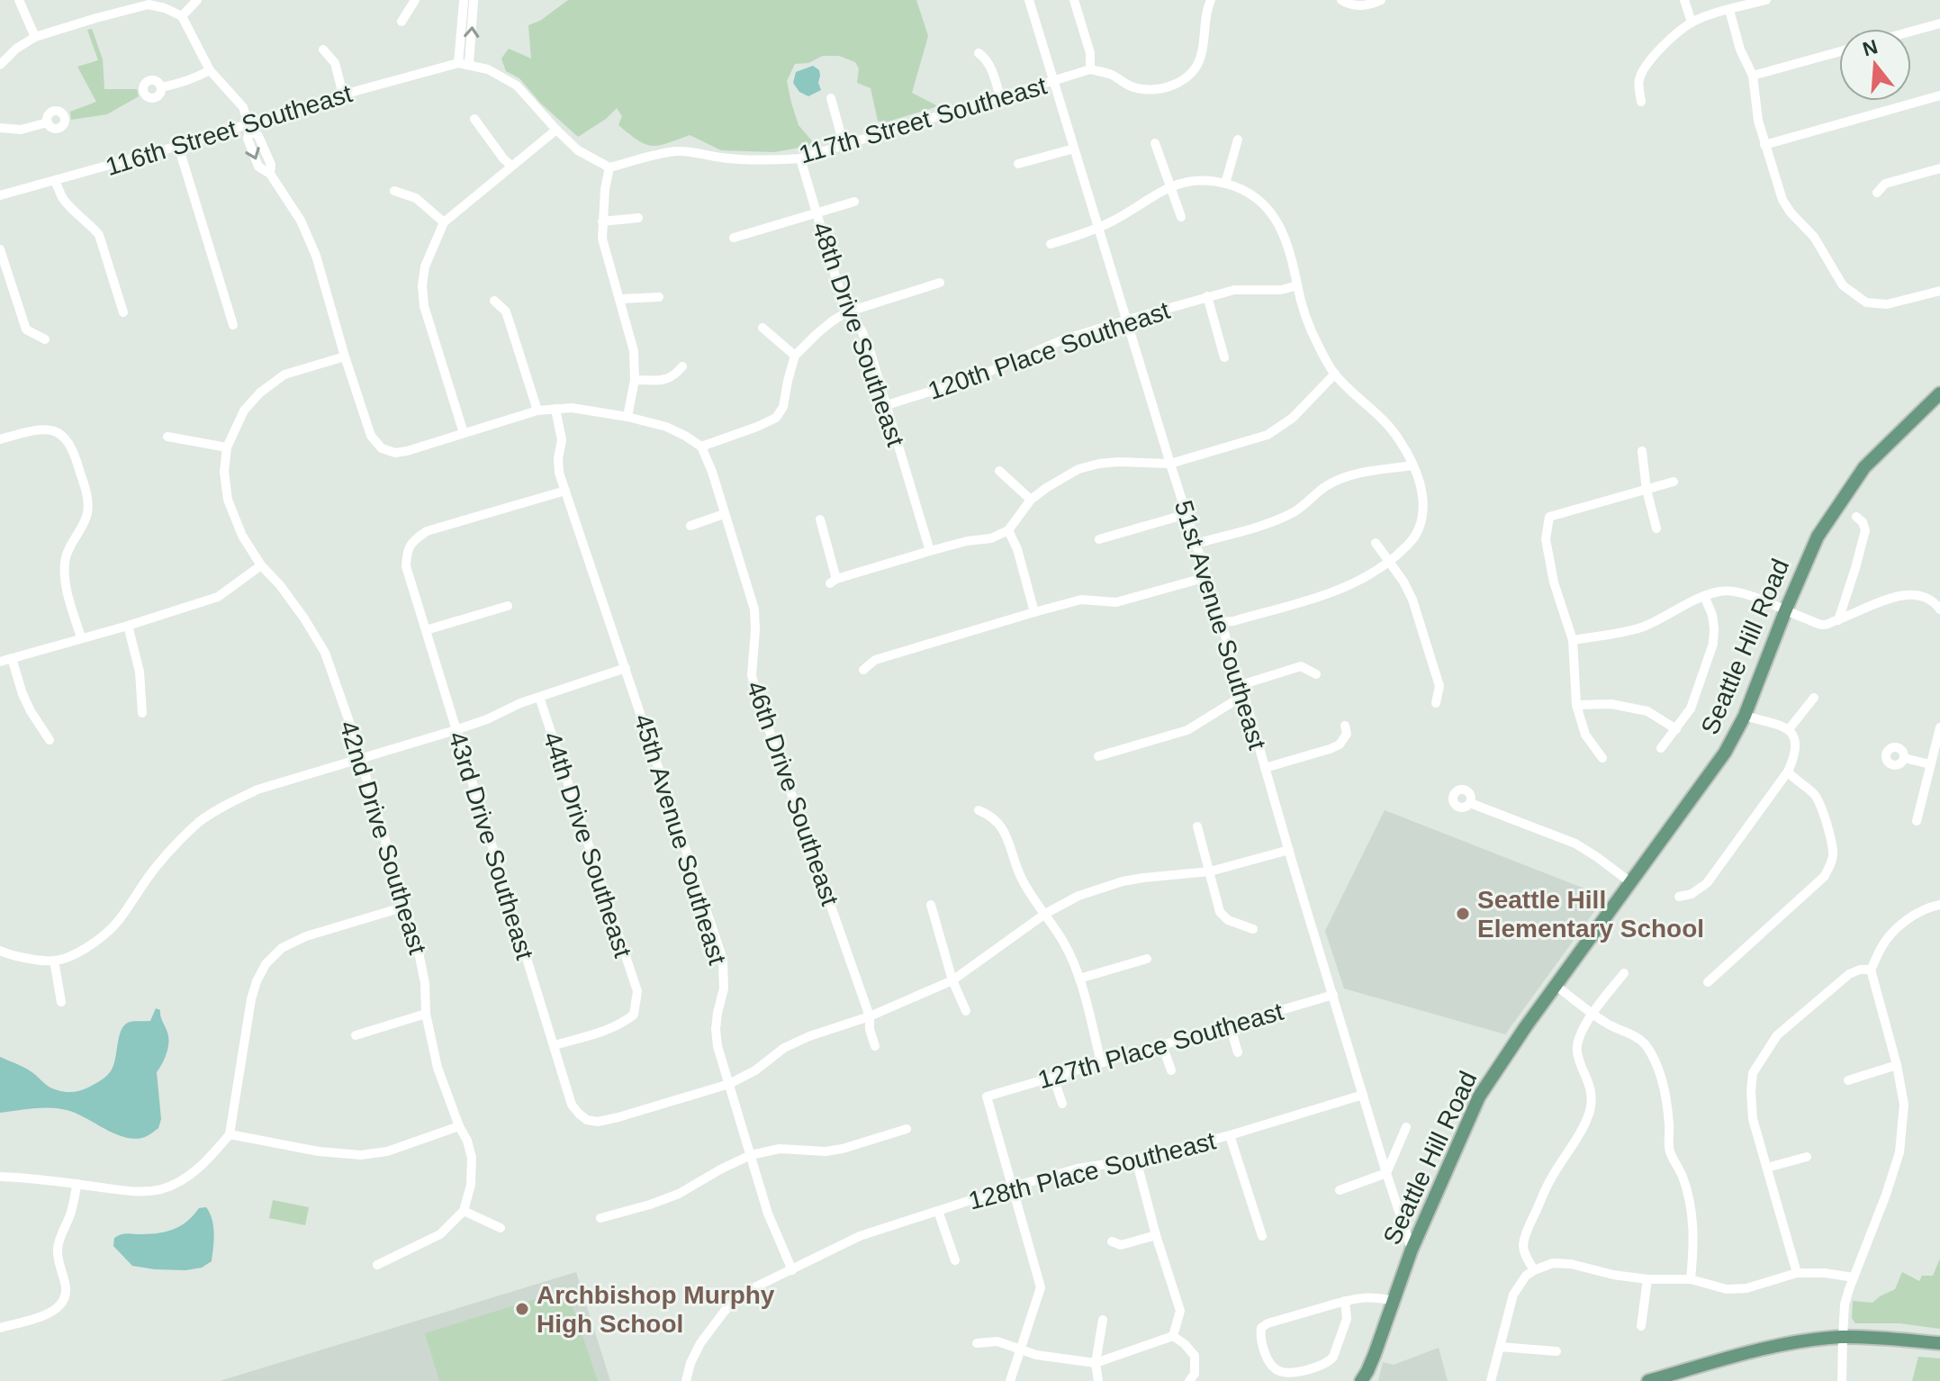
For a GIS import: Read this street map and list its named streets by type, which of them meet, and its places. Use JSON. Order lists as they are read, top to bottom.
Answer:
{
  "streets": {
    "main road": ["Seattle Hill Road"],
    "street": [
      "117th Street Southeast",
      "116th Street Southeast",
      "48th Drive Southeast",
      "120th Place Southeast",
      "51st Avenue Southeast",
      "46th Drive Southeast",
      "42nd Drive Southeast",
      "45th Avenue Southeast",
      "44th Drive Southeast",
      "43rd Drive Southeast",
      "127th Place Southeast",
      "128th Place Southeast"
    ]
  },
  "crossings": [
    ["117th Street Southeast", "48th Drive Southeast"],
    ["117th Street Southeast", "51st Avenue Southeast"],
    ["48th Drive Southeast", "120th Place Southeast"],
    ["120th Place Southeast", "51st Avenue Southeast"],
    ["51st Avenue Southeast", "Seattle Hill Road"],
    ["51st Avenue Southeast", "127th Place Southeast"],
    ["51st Avenue Southeast", "128th Place Southeast"],
    ["45th Avenue Southeast", "43rd Drive Southeast"],
    ["45th Avenue Southeast", "128th Place Southeast"],
    ["44th Drive Southeast", "43rd Drive Southeast"],
    ["127th Place Southeast", "128th Place Southeast"]
  ],
  "places": ["Seattle Hill Elementary School", "Archbishop Murphy High School"],
  "north": "top"
}
